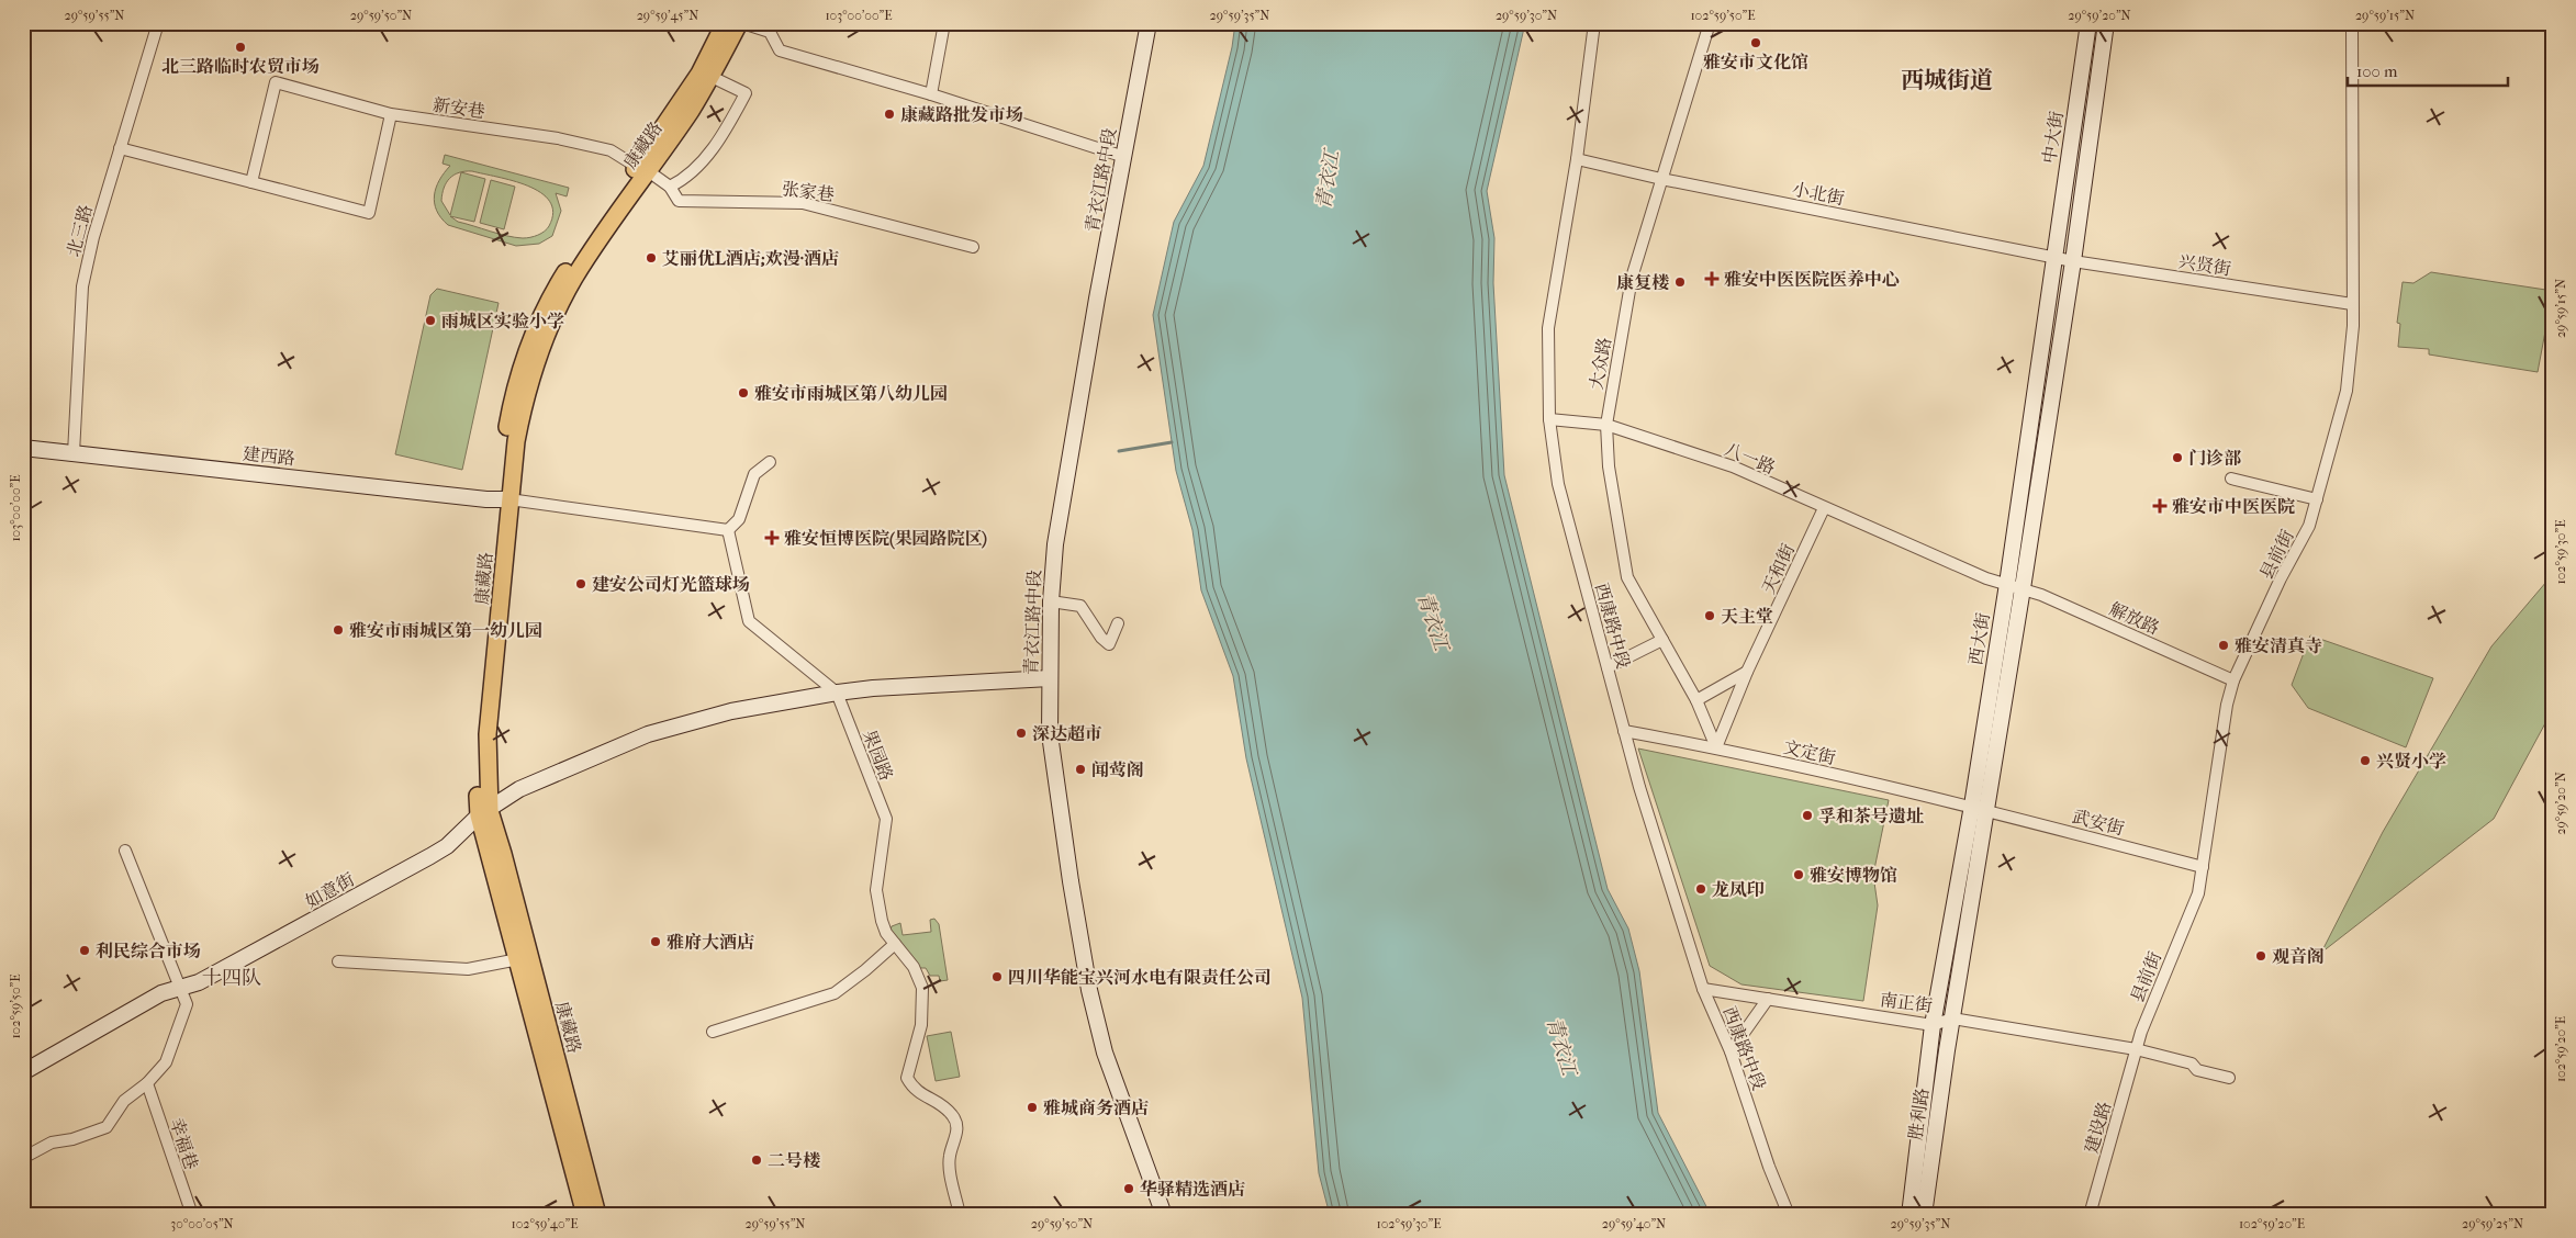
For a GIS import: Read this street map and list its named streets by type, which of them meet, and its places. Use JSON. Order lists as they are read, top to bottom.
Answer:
{
  "streets": {
    "main road": [
      "中大街",
      "康藏路",
      "青衣江路中段",
      "建西路",
      "西大街",
      "如意街",
      "胜利路"
    ],
    "street": [
      "新安巷",
      "张家巷",
      "小北街",
      "北三路",
      "兴贤街",
      "大众路",
      "八一路",
      "县前街",
      "天和街",
      "解放路",
      "西康路中段",
      "文定街",
      "果园路",
      "武安街",
      "南正街",
      "建设路",
      "幸福巷"
    ]
  },
  "crossings": [
    ["新安巷", "康藏路"],
    ["新安巷", "张家巷"],
    ["中大街", "小北街"],
    ["中大街", "兴贤街"],
    ["中大街", "西大街"],
    ["康藏路", "张家巷"],
    ["康藏路", "建西路"],
    ["康藏路", "如意街"],
    ["青衣江路中段", "如意街"],
    ["小北街", "兴贤街"],
    ["小北街", "大众路"],
    ["小北街", "西康路中段"],
    ["小北街", "西大街"],
    ["北三路", "建西路"],
    ["兴贤街", "县前街"],
    ["兴贤街", "西大街"],
    ["大众路", "八一路"],
    ["大众路", "天和街"],
    ["大众路", "文定街"],
    ["八一路", "天和街"],
    ["八一路", "解放路"],
    ["八一路", "西康路中段"],
    ["八一路", "西大街"],
    ["县前街", "解放路"],
    ["县前街", "武安街"],
    ["县前街", "南正街"],
    ["县前街", "建设路"],
    ["天和街", "文定街"],
    ["解放路", "西大街"],
    ["西康路中段", "文定街"],
    ["西康路中段", "南正街"],
    ["西大街", "文定街"],
    ["西大街", "武安街"],
    ["西大街", "南正街"],
    ["西大街", "胜利路"],
    ["文定街", "武安街"],
    ["果园路", "如意街"],
    ["南正街", "胜利路"],
    ["南正街", "建设路"]
  ],
  "districts": ["西城街道", "十四队"],
  "water": ["青衣江"],
  "places": {
    "other": [
      "雅安市文化馆",
      "北三路临时农贸市场",
      "康藏路批发市场",
      "艾丽优L酒店;欢漫·酒店",
      "康复楼",
      "雨城区实验小学",
      "雅安市雨城区第八幼儿园",
      "门诊部",
      "建安公司灯光篮球场",
      "天主堂",
      "雅安市雨城区第一幼儿园",
      "雅安清真寺",
      "深达超市",
      "兴贤小学",
      "闻莺阁",
      "孚和茶号遗址",
      "雅安博物馆",
      "龙凤印",
      "雅府大酒店",
      "利民综合市场",
      "观音阁",
      "四川华能宝兴河水电有限责任公司",
      "雅城商务酒店",
      "二号楼",
      "华驿精选酒店"
    ],
    "health": ["雅安中医医院医养中心", "雅安市中医医院", "雅安恒博医院(果园路院区)"]
  },
  "scale_bar": "100 m",
  "coordinates": [
    "29°59'55\"N",
    "29°59'50\"N",
    "29°59'45\"N",
    "103°00'00\"E",
    "29°59'35\"N",
    "29°59'30\"N",
    "102°59'50\"E",
    "29°59'20\"N",
    "29°59'15\"N",
    "102°59'30\"E",
    "102°59'20\"E",
    "30°00'05\"N",
    "102°59'40\"E",
    "29°59'40\"N",
    "29°59'25\"N"
  ]
}
